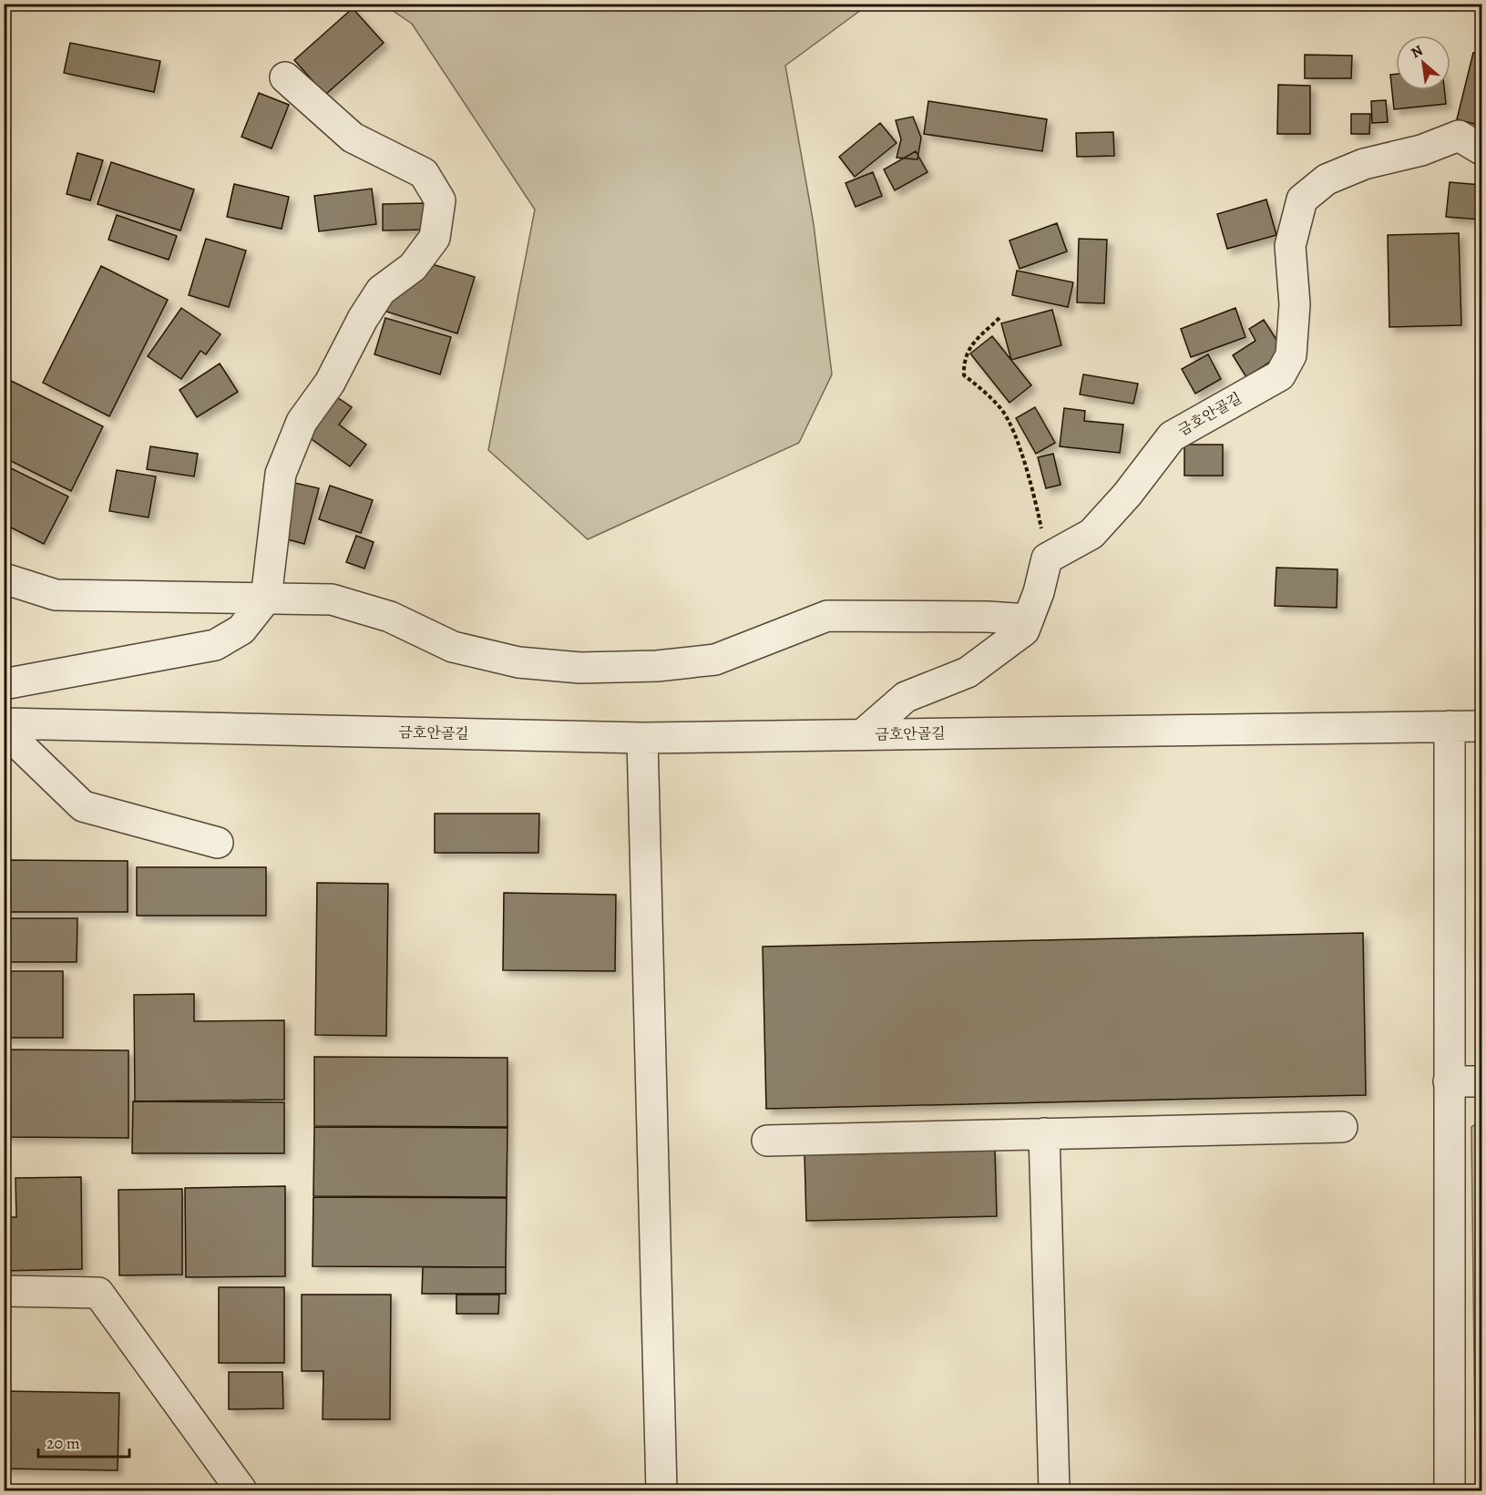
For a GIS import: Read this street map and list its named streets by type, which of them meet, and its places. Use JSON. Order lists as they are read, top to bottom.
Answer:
{
  "streets": {
    "street": ["금호안골길"]
  },
  "scale_bar": "20 m",
  "north": "top left"
}
